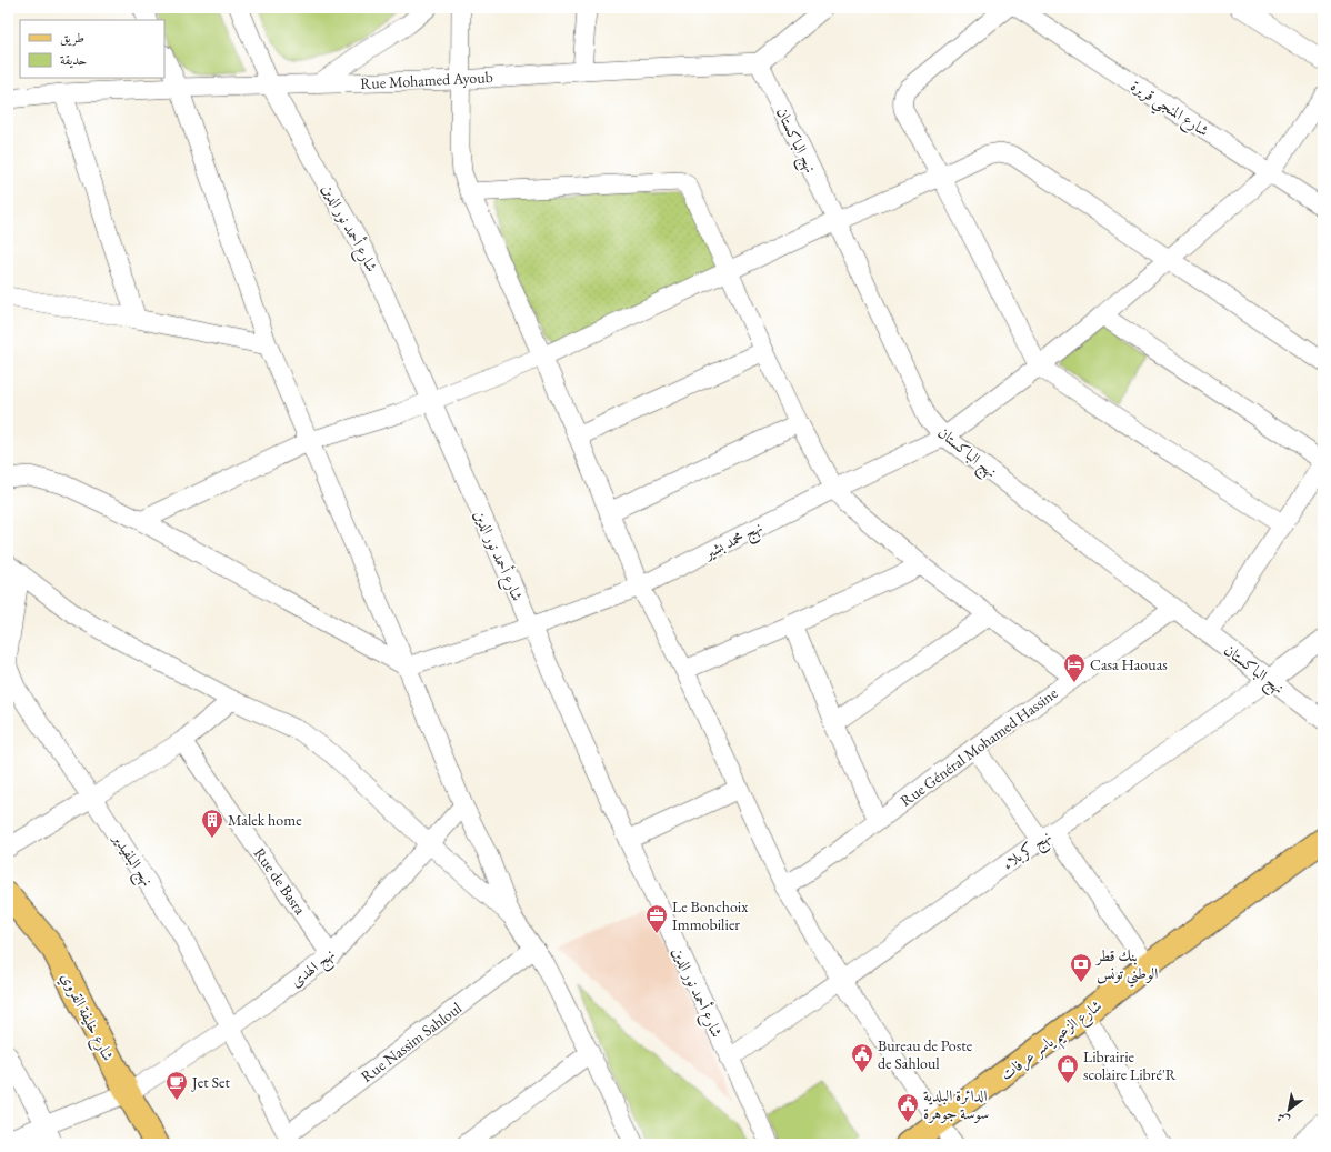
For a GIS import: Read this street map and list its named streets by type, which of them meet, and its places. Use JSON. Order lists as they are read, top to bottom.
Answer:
{
  "streets": {
    "main road": ["شارع خليفة القروي", "شارع الزعيم ياسر عرفات"],
    "street": [
      "Rue Mohamed Ayoub",
      "شارع المنجي قريرة",
      "نهج الباكستان",
      "شارع أحمد نور الدين",
      "نهج محمد بشير",
      "Rue Général Mohamed Hassine",
      "نهج كربلاء",
      "نهج البلفيدير",
      "Rue de Basra",
      "نهج الهدى",
      "Rue Nassim Sahloul"
    ]
  },
  "crossings": [
    ["Rue Mohamed Ayoub", "نهج الباكستان"],
    ["Rue Mohamed Ayoub", "شارع أحمد نور الدين"],
    ["شارع المنجي قريرة", "نهج محمد بشير"],
    ["نهج الباكستان", "نهج محمد بشير"],
    ["نهج الباكستان", "Rue Général Mohamed Hassine"],
    ["نهج الباكستان", "نهج كربلاء"],
    ["شارع أحمد نور الدين", "نهج محمد بشير"],
    ["شارع أحمد نور الدين", "نهج كربلاء"],
    ["نهج البلفيدير", "نهج الهدى"],
    ["نهج البلفيدير", "Rue Nassim Sahloul"],
    ["Rue de Basra", "نهج الهدى"],
    ["نهج الهدى", "شارع خليفة القروي"]
  ],
  "places": {
    "hotel": ["Casa Haouas"],
    "building": ["Malek home"],
    "office": ["Le Bonchoix Immobilier"],
    "bank": ["بنك قطر الوطني تونس"],
    "public building": ["Bureau de Poste de Sahloul", "الدائرة البلدية سوسة جوهرة"],
    "shop": ["Librairie scolaire Libré'R"],
    "cafe": ["Jet Set"]
  },
  "legend": ["طريق", "حديقة"],
  "north": "bottom left"
}
